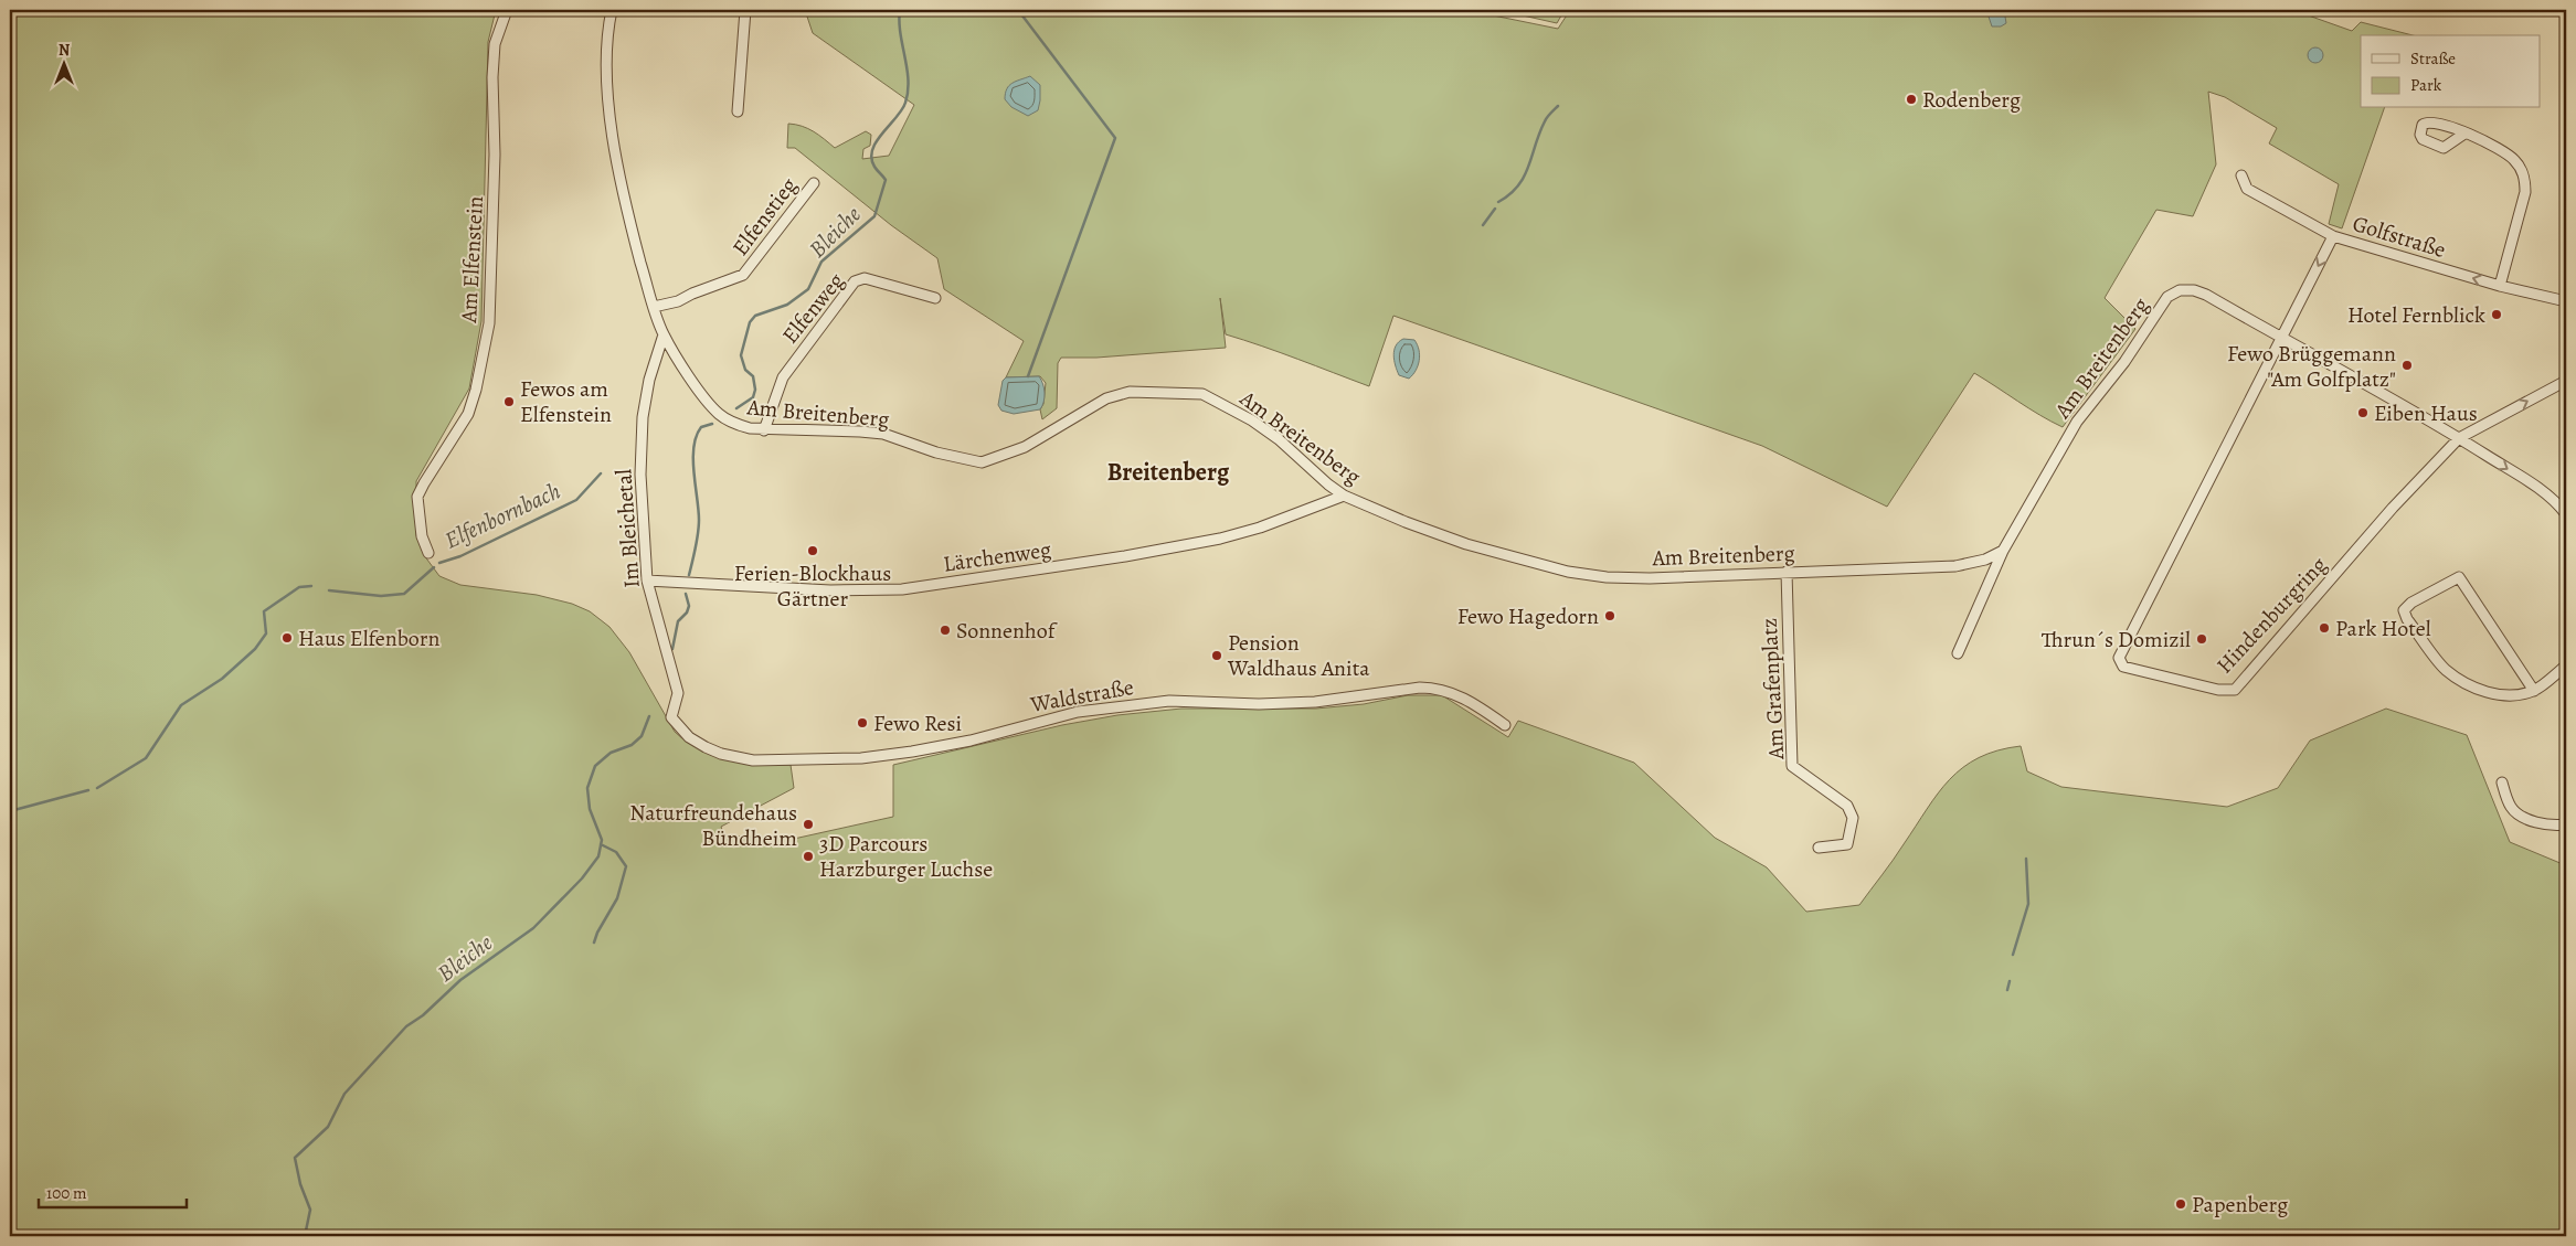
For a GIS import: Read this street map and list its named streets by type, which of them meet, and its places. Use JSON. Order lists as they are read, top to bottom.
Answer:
{
  "streets": {
    "street": [
      "Elfenstieg",
      "Golfstraße",
      "Am Elfenstein",
      "Elfenweg",
      "Am Breitenberg",
      "Im Bleichetal",
      "Lärchenweg",
      "Hindenburgring",
      "Am Grafenplatz",
      "Waldstraße"
    ]
  },
  "crossings": [
    ["Elfenstieg", "Am Breitenberg"],
    ["Golfstraße", "Am Breitenberg"],
    ["Golfstraße", "Hindenburgring"],
    ["Elfenweg", "Am Breitenberg"],
    ["Am Breitenberg", "Im Bleichetal"],
    ["Am Breitenberg", "Lärchenweg"],
    ["Am Breitenberg", "Hindenburgring"],
    ["Am Breitenberg", "Am Grafenplatz"],
    ["Im Bleichetal", "Lärchenweg"],
    ["Im Bleichetal", "Waldstraße"]
  ],
  "districts": ["Breitenberg"],
  "water": ["Bleiche", "Elfenbornbach"],
  "places": [
    "Rodenberg",
    "Hotel Fernblick",
    "Fewo Brüggemann \"Am Golfplatz\"",
    "Fewos am Elfenstein",
    "Eiben Haus",
    "Ferien-Blockhaus Gärtner",
    "Fewo Hagedorn",
    "Park Hotel",
    "Sonnenhof",
    "Haus Elfenborn",
    "Thrun´s Domizil",
    "Pension Waldhaus Anita",
    "Fewo Resi",
    "Naturfreundehaus Bündheim",
    "3D Parcours Harzburger Luchse",
    "Papenberg"
  ],
  "legend": ["Straße", "Park"],
  "scale_bar": "100 m",
  "north": "top"
}
